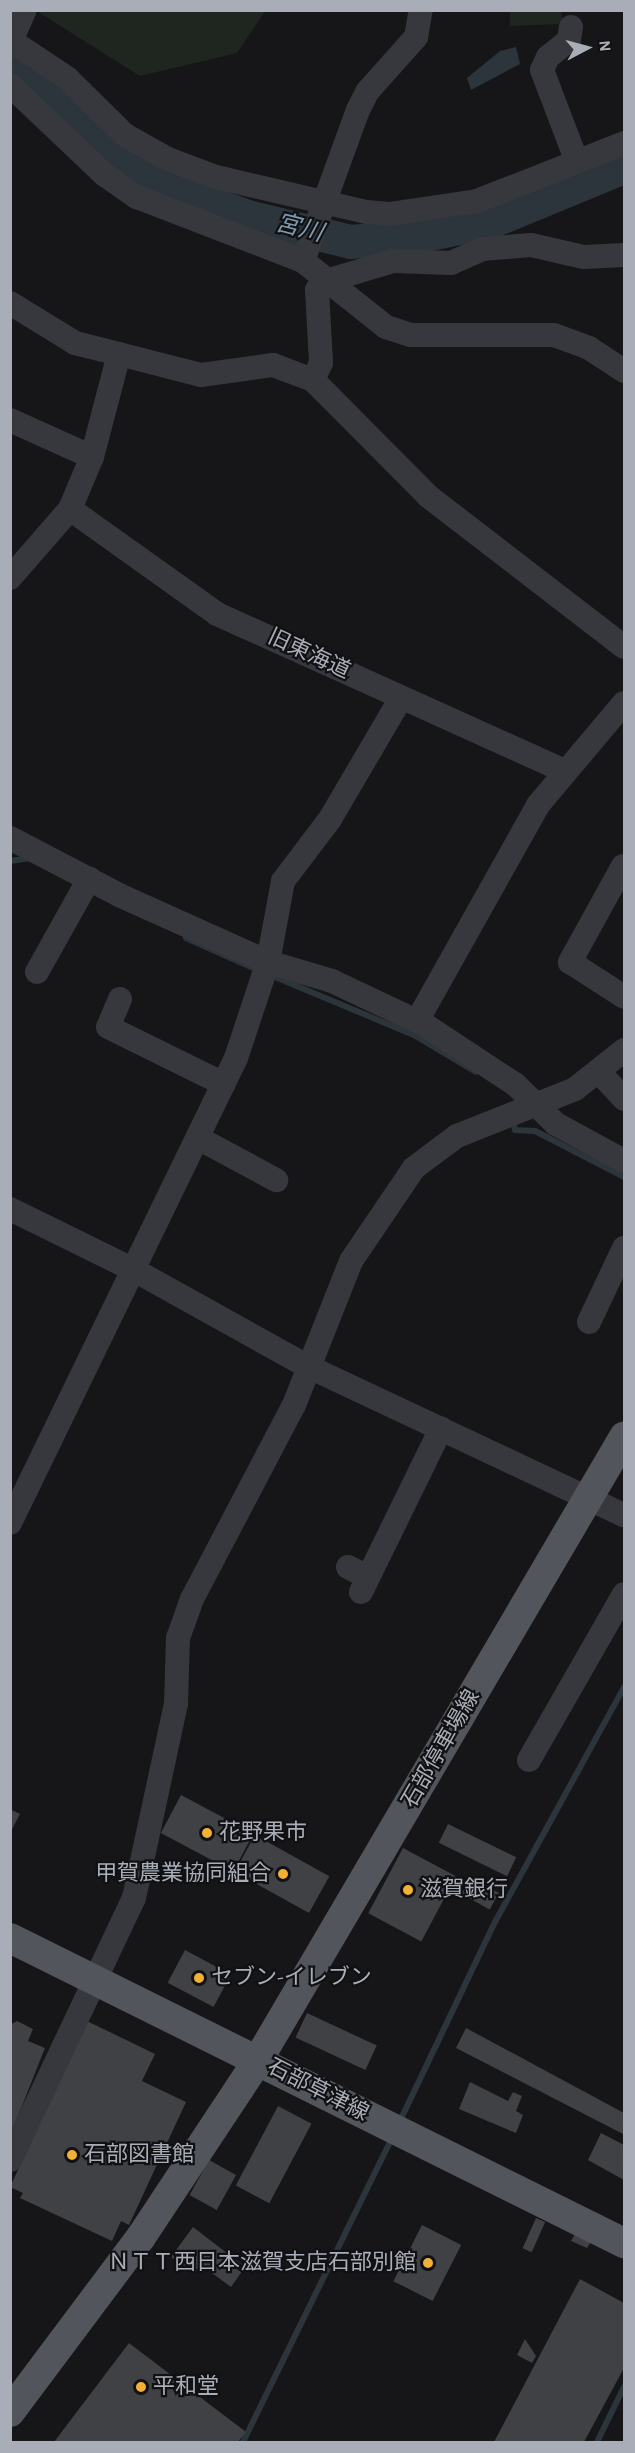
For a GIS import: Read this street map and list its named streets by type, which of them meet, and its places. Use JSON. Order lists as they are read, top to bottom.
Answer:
{
  "streets": {
    "main road": ["石部停車場線", "石部草津線"],
    "street": ["旧東海道"]
  },
  "crossings": [
    ["石部停車場線", "石部草津線"]
  ],
  "water": ["宮川"],
  "places": [
    "花野果市",
    "甲賀農業協同組合",
    "滋賀銀行",
    "セブン-イレブン",
    "石部図書館",
    "ＮＴＴ西日本滋賀支店石部別館",
    "平和堂"
  ],
  "north": "right"
}
